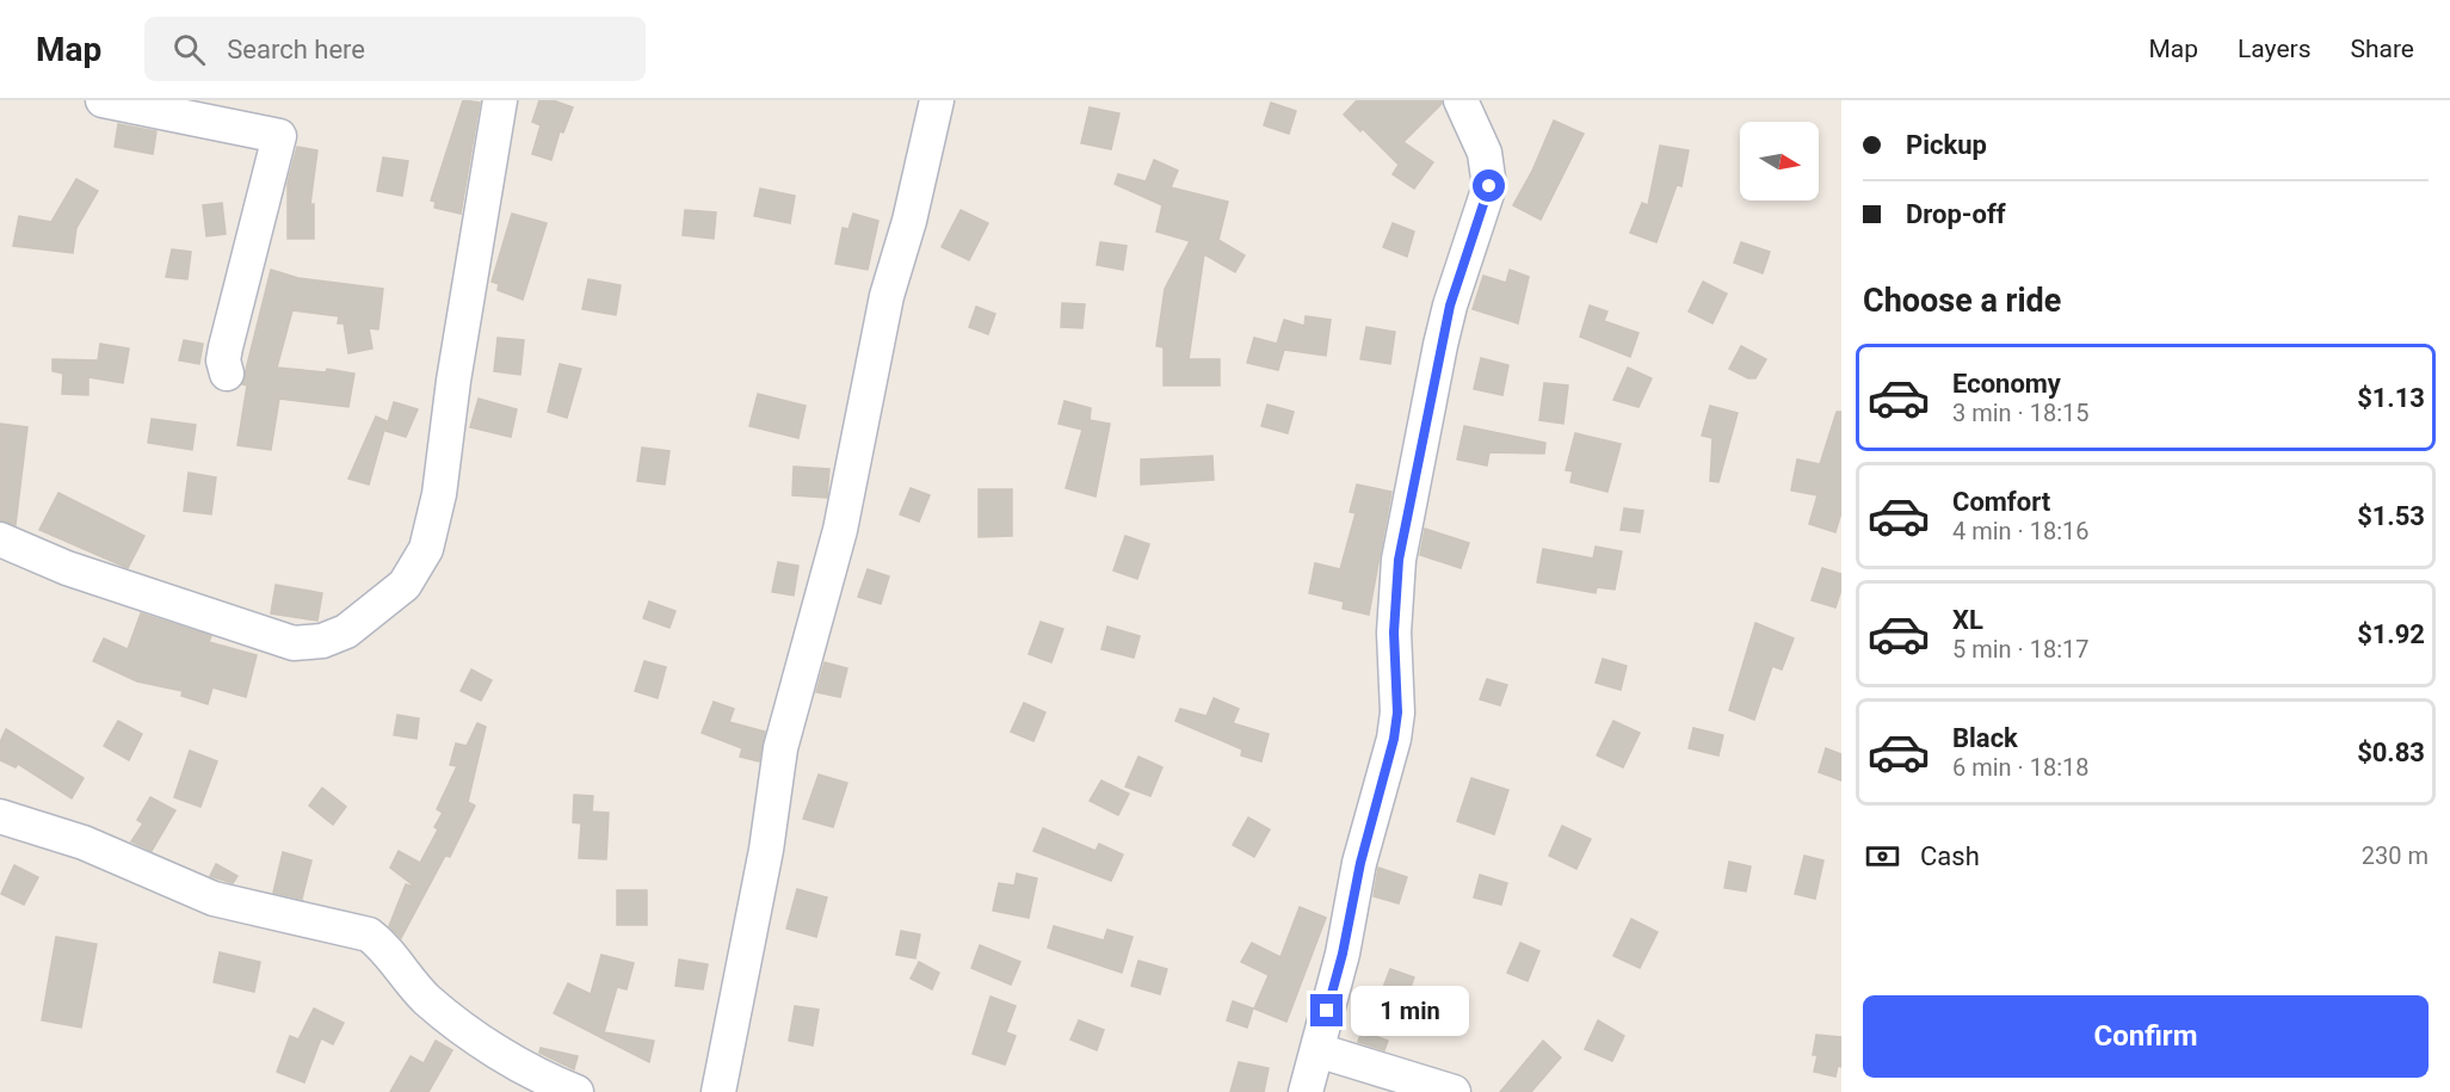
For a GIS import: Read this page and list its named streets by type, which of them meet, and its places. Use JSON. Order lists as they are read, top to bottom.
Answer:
{
  "north": "right",
  "page": {
    "header": "Map",
    "search": "Search here",
    "nav": ["Map", "Layers", "Share"],
    "banner": ["Pickup", "Drop-off"],
    "heading": "Choose a ride",
    "list": [
      {
        "name": "Economy",
        "note": "3 min · 18:15",
        "value": "$1.13"
      },
      {
        "name": "Comfort",
        "note": "4 min · 18:16",
        "value": "$1.53"
      },
      {
        "name": "XL",
        "note": "5 min · 18:17",
        "value": "$1.92"
      },
      {
        "name": "Black",
        "note": "6 min · 18:18",
        "value": "$0.83"
      }
    ],
    "pay": ["Cash", "230 m"],
    "buttons": "Confirm",
    "bubble": "1 min"
  }
}
